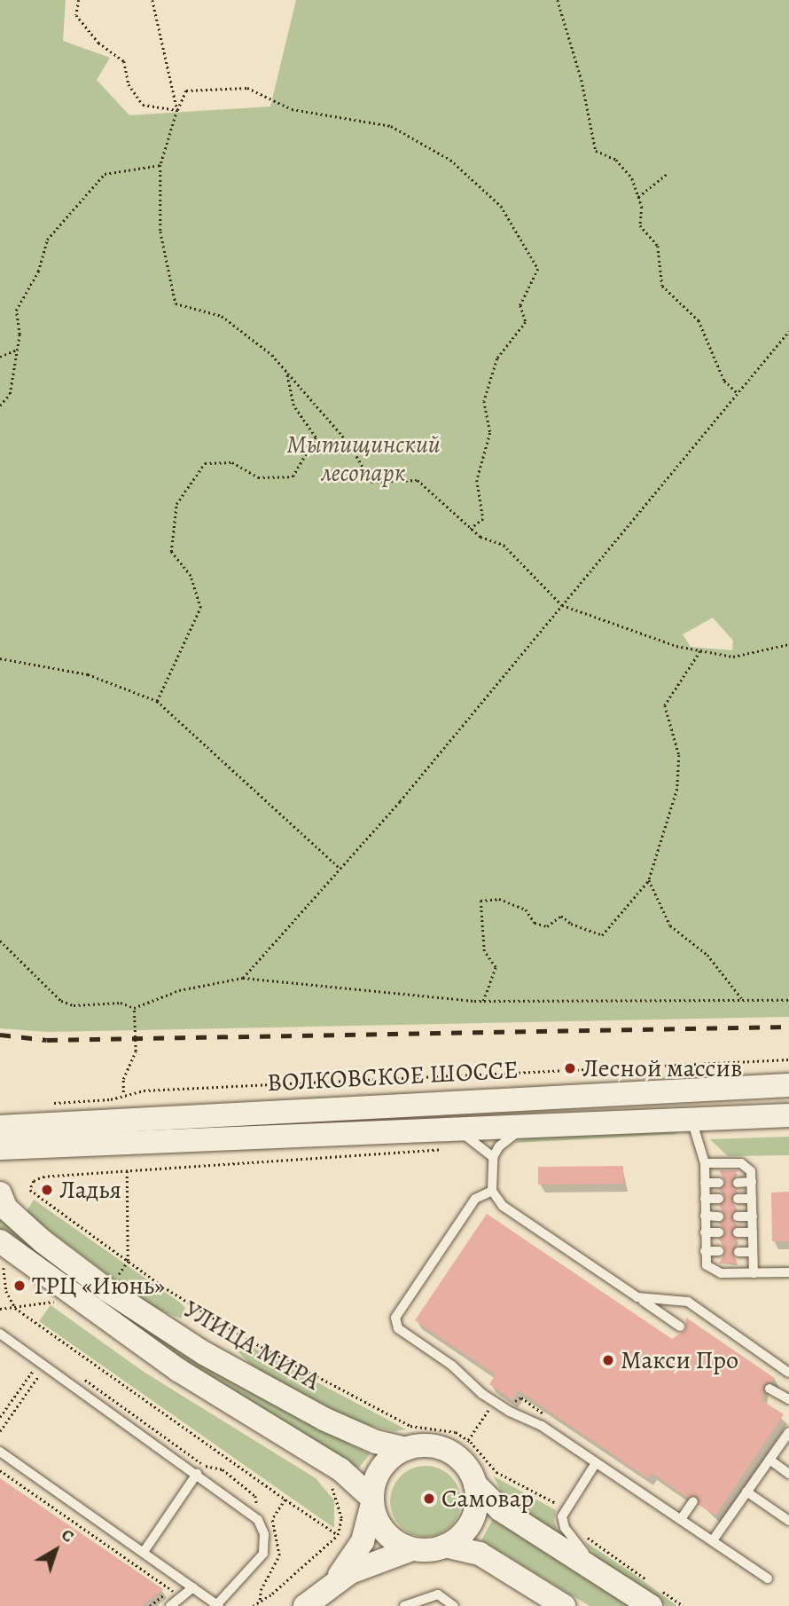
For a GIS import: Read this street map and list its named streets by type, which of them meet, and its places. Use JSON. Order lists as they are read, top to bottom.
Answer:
{
  "streets": {
    "main road": ["ВОЛКОВСКОЕ ШОССЕ", "УЛИЦА МИРА"]
  },
  "parks": ["Мытищинский лесопарк"],
  "places": [
    "Лесной массив",
    "Ладья",
    "ТРЦ «Июнь»",
    "Макси Про",
    "Самовар"
  ],
  "north": "top right"
}
